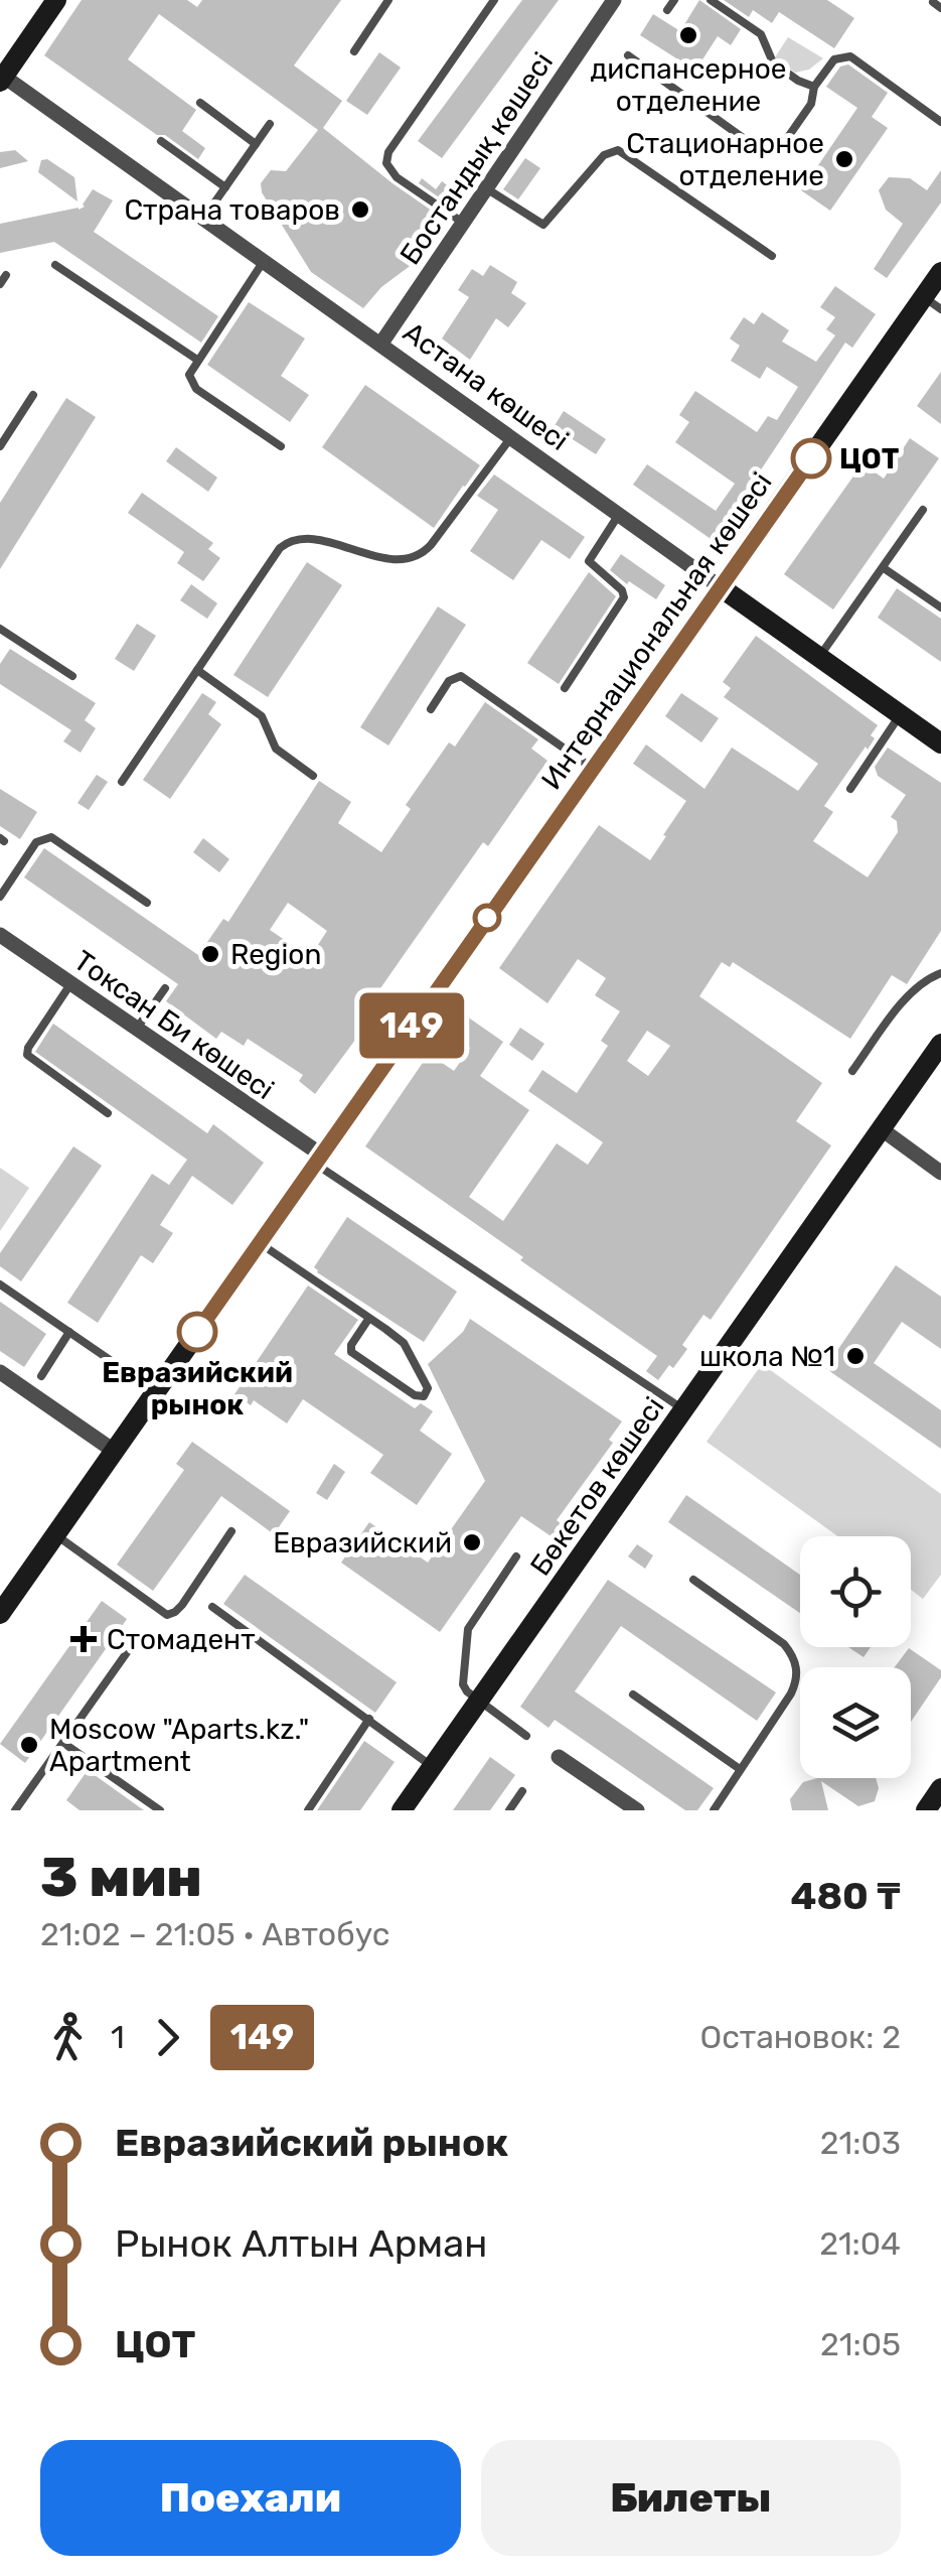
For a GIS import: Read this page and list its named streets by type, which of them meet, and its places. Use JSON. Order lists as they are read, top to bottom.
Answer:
{
  "streets": {
    "main road": ["Астана көшесі", "Интернациональная көшесі", "Бөкетов көшесі"],
    "street": ["Бостандық көшесі", "Токсан Би көшесі"]
  },
  "crossings": [
    ["Бостандық көшесі", "Астана көшесі"],
    ["Астана көшесі", "Интернациональная көшесі"],
    ["Интернациональная көшесі", "Токсан Би көшесі"]
  ],
  "places": {
    "other": [
      "диспансерное отделение",
      "Стационарное отделение",
      "Страна товаров",
      "ЦОТ",
      "Region",
      "Евразийский рынок",
      "школа №1",
      "Евразийский",
      "Moscow \"Aparts.kz.\" Apartment"
    ],
    "health": ["Стомадент"]
  },
  "lines": ["bus line 149"],
  "page": {
    "on_map": "149",
    "heading": ["3 мин", "21:02 – 21:05 · Автобус", "480 ₸"],
    "legs": ["1", "149", "Остановок: 2"],
    "list": [
      {
        "name": "Евразийский рынок",
        "value": "21:03"
      },
      {
        "name": "Рынок Алтын Арман",
        "value": "21:04"
      },
      {
        "name": "ЦОТ",
        "value": "21:05"
      }
    ],
    "buttons": ["Поехали", "Билеты"]
  }
}
